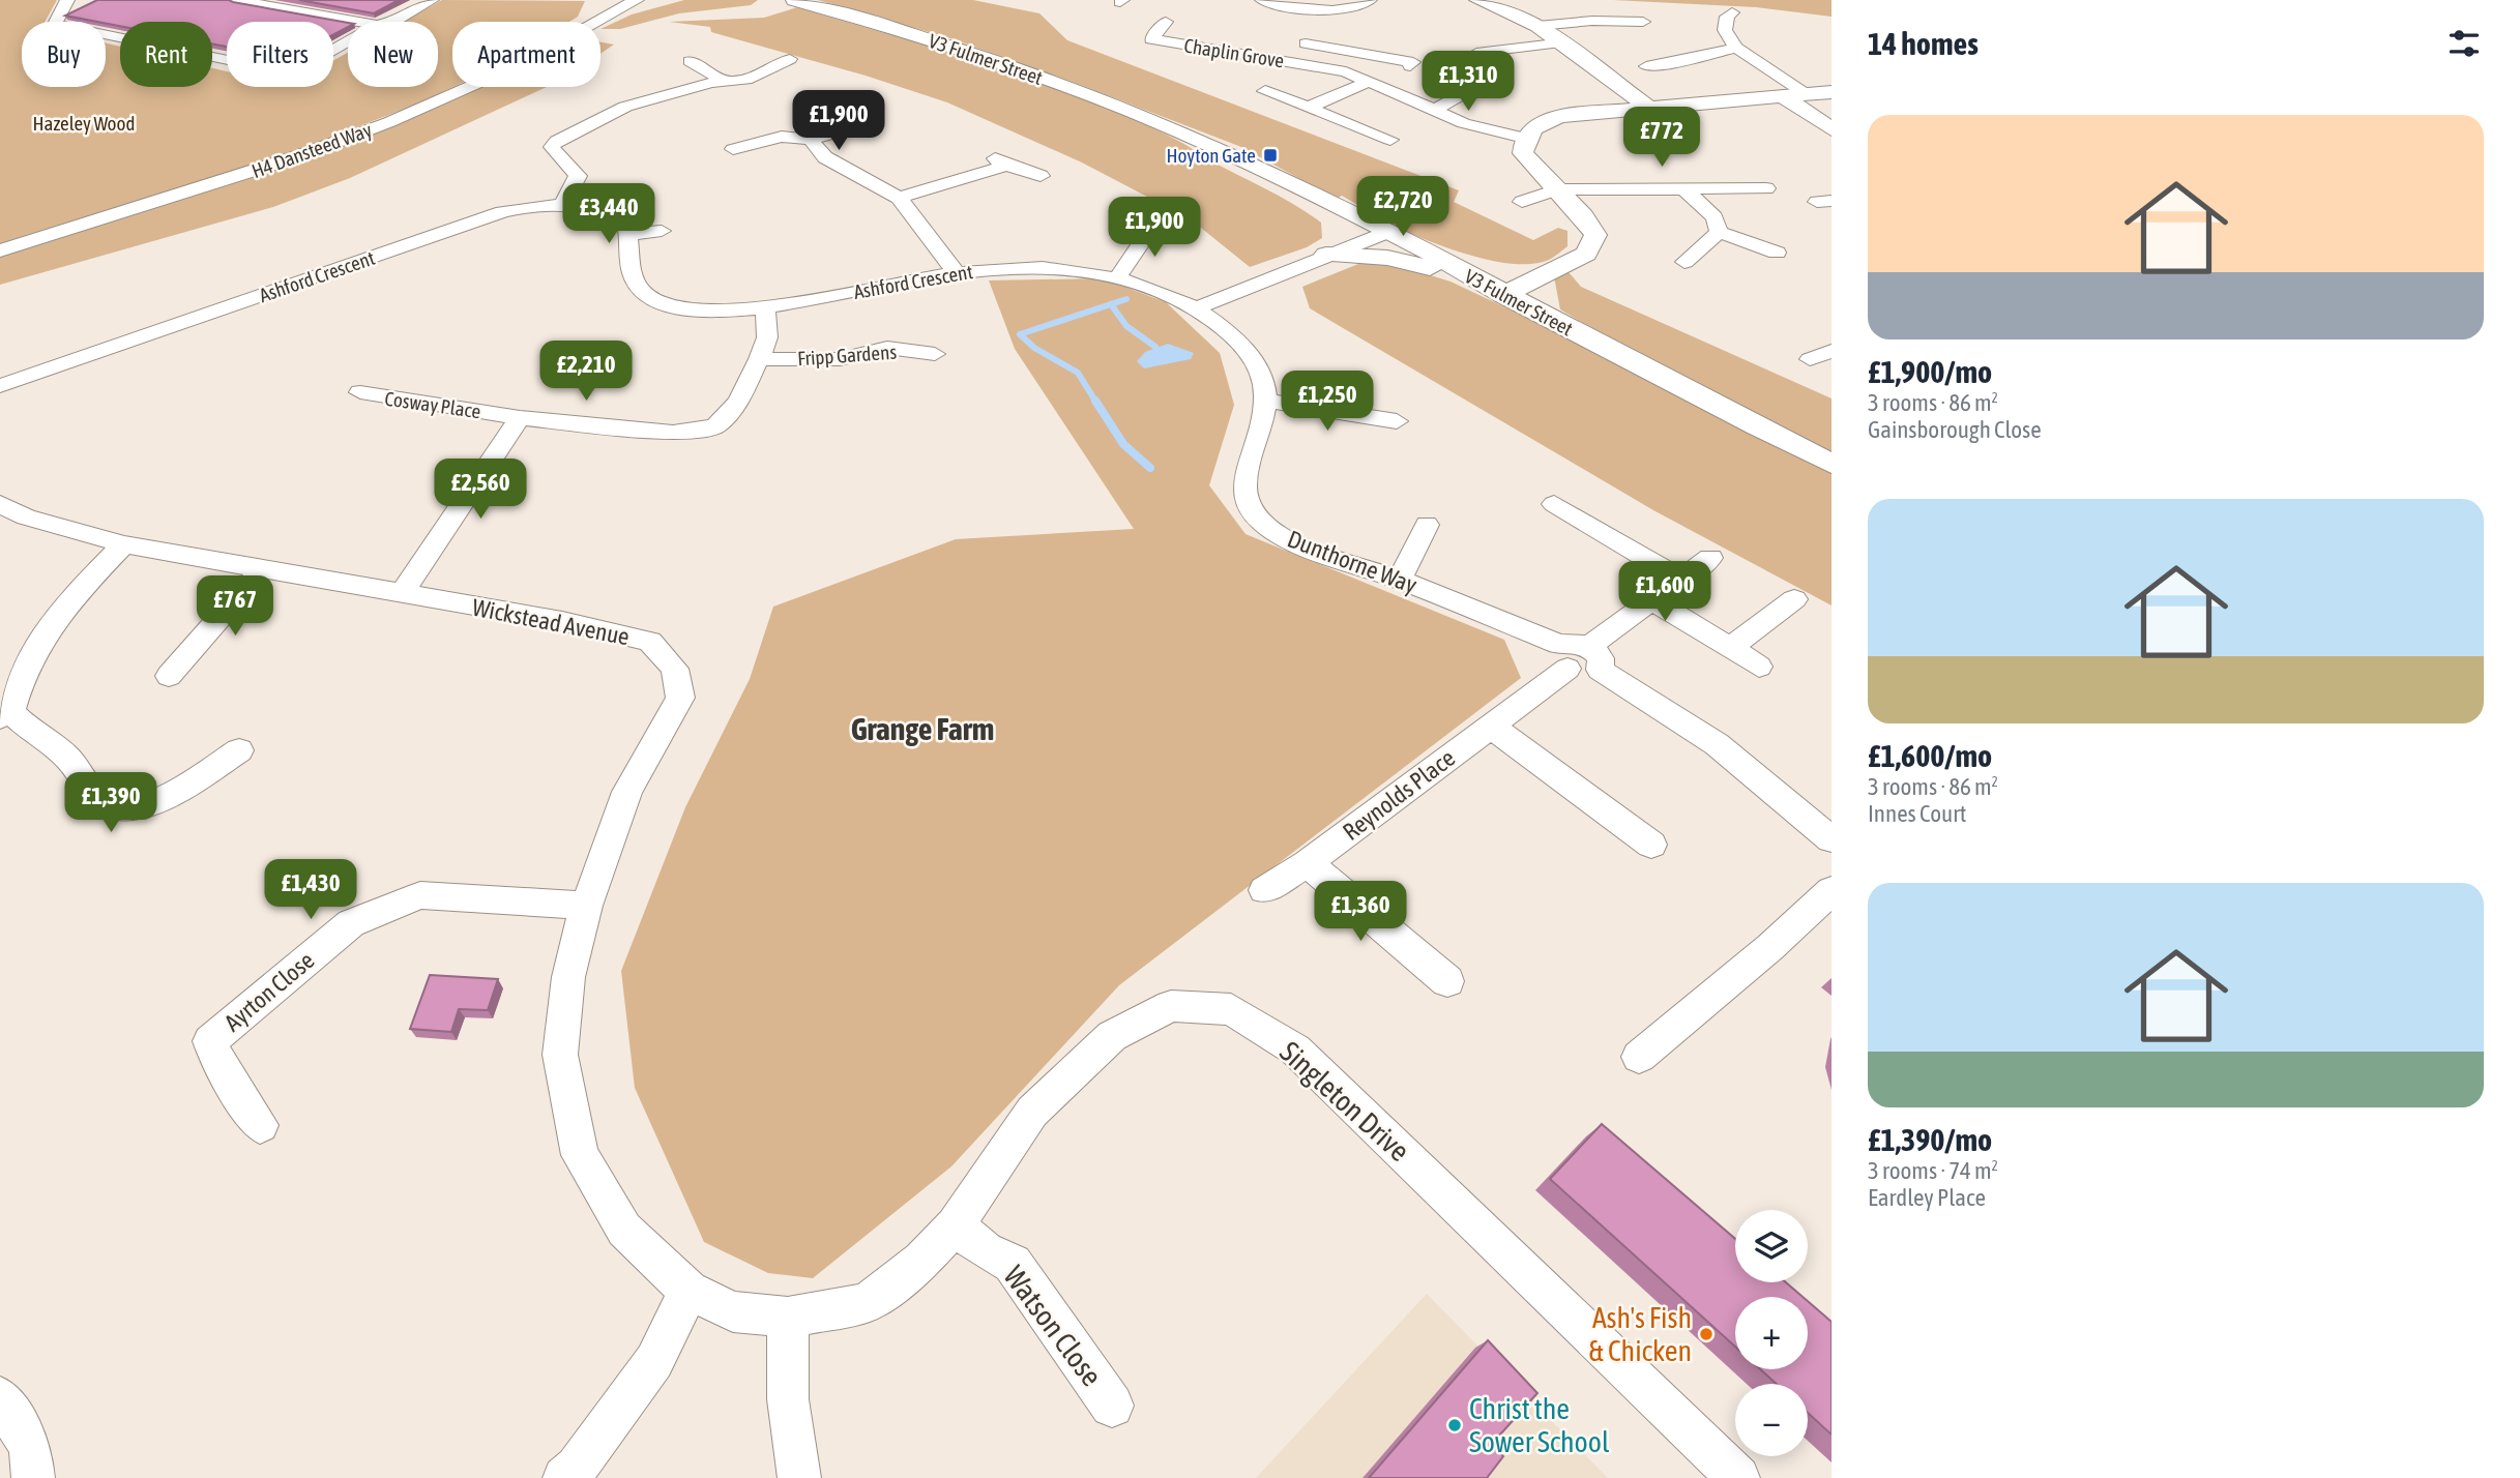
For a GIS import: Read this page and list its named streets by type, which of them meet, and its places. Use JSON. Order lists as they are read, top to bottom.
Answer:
{
  "streets": {
    "street": [
      "Chaplin Grove",
      "V3 Fulmer Street",
      "H4 Dansteed Way",
      "Ashford Crescent",
      "Fripp Gardens",
      "Cosway Place",
      "Dunthorne Way",
      "Wickstead Avenue",
      "Reynolds Place",
      "Ayrton Close",
      "Singleton Drive",
      "Watson Close"
    ]
  },
  "crossings": [
    ["Ashford Crescent", "Cosway Place"],
    ["Ashford Crescent", "Dunthorne Way"],
    ["Fripp Gardens", "Cosway Place"],
    ["Dunthorne Way", "Reynolds Place"],
    ["Wickstead Avenue", "Ayrton Close"],
    ["Wickstead Avenue", "Singleton Drive"],
    ["Singleton Drive", "Watson Close"]
  ],
  "districts": ["Grange Farm"],
  "parks": ["Hazeley Wood"],
  "places": {
    "transit": ["Hoyton Gate"],
    "other": ["Ash's Fish & Chicken", "Christ the Sower School"]
  },
  "page": {
    "heading": "14 homes",
    "chip": [
      "Buy",
      "Rent",
      "Filters",
      "New",
      "Apartment"
    ],
    "price": [
      "£1,310",
      "£1,900",
      "£772",
      "£2,720",
      "£3,440",
      "£1,900",
      "£2,210",
      "£1,250",
      "£2,560",
      "£1,600",
      "£767",
      "£1,390",
      "£1,430",
      "£1,360"
    ],
    "list": [
      {
        "name": "£1,900/mo",
        "note": "3 rooms · 86 m² · Gainsborough Close"
      },
      {
        "name": "£1,600/mo",
        "note": "3 rooms · 86 m² · Innes Court"
      },
      {
        "name": "£1,390/mo",
        "note": "3 rooms · 74 m² · Eardley Place"
      }
    ],
    "map_buttons": ["+", "−"]
  }
}
